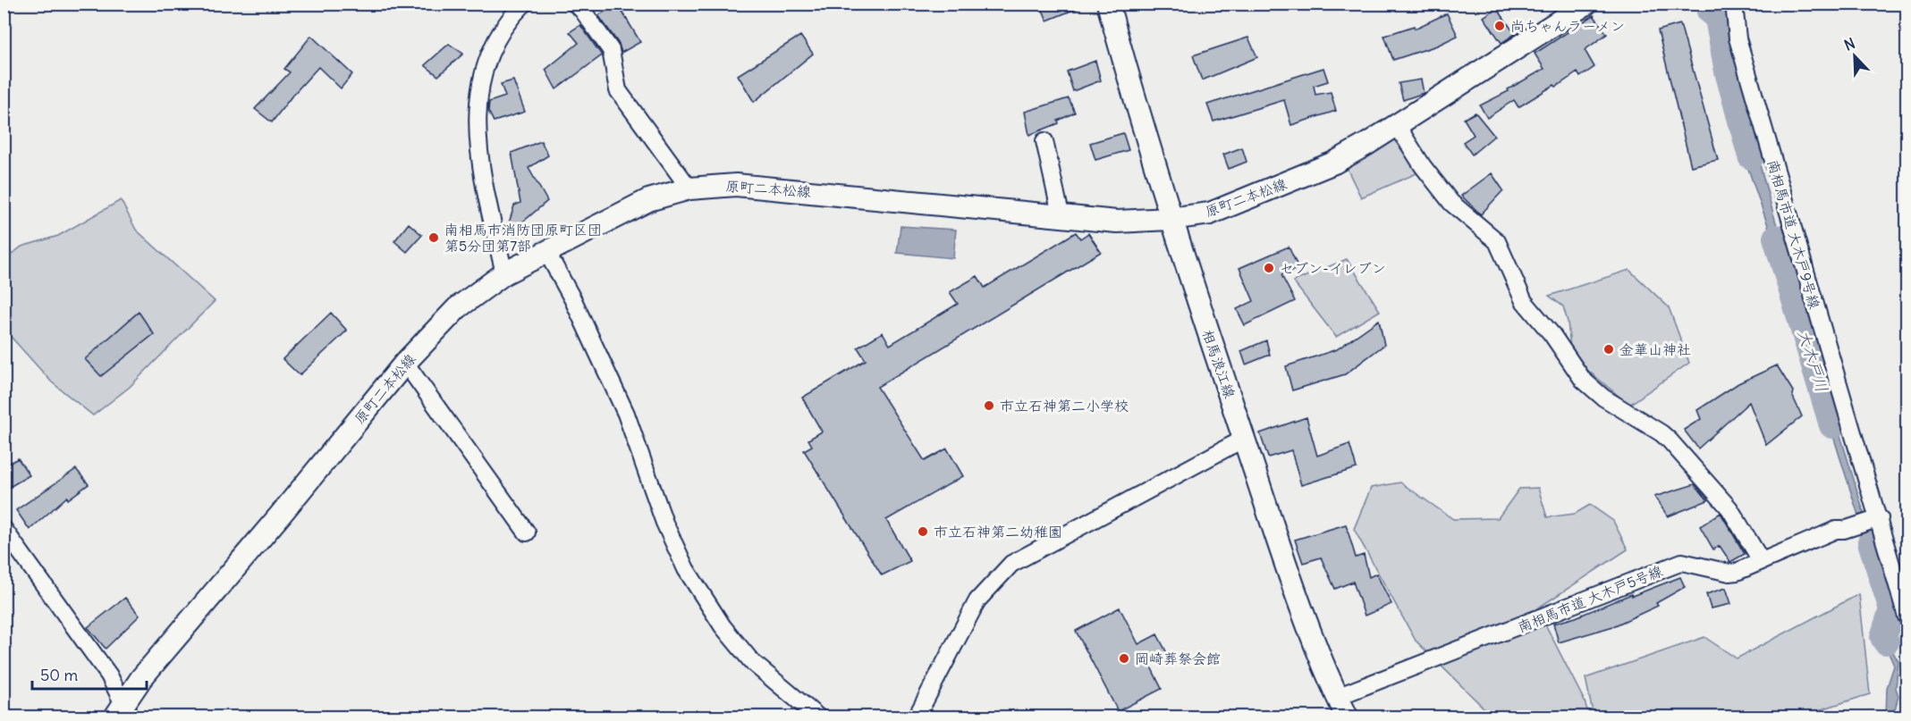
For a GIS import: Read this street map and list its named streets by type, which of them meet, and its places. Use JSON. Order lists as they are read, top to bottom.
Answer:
{
  "streets": {
    "main road": ["原町二本松線", "相馬浪江線"],
    "street": ["南相馬市道 大木戸9号線", "南相馬市道 大木戸5号線"]
  },
  "crossings": [
    ["原町二本松線", "相馬浪江線"],
    ["南相馬市道 大木戸9号線", "南相馬市道 大木戸5号線"],
    ["相馬浪江線", "南相馬市道 大木戸5号線"]
  ],
  "water": ["大木戸川"],
  "places": [
    "尚ちゃんラーメン",
    "南相馬市消防団原町区団 第5分団第7部",
    "セブン-イレブン",
    "金華山神社",
    "市立石神第二小学校",
    "市立石神第二幼稚園",
    "岡崎葬祭会館"
  ],
  "scale_bar": "50 m",
  "north": "top left"
}
